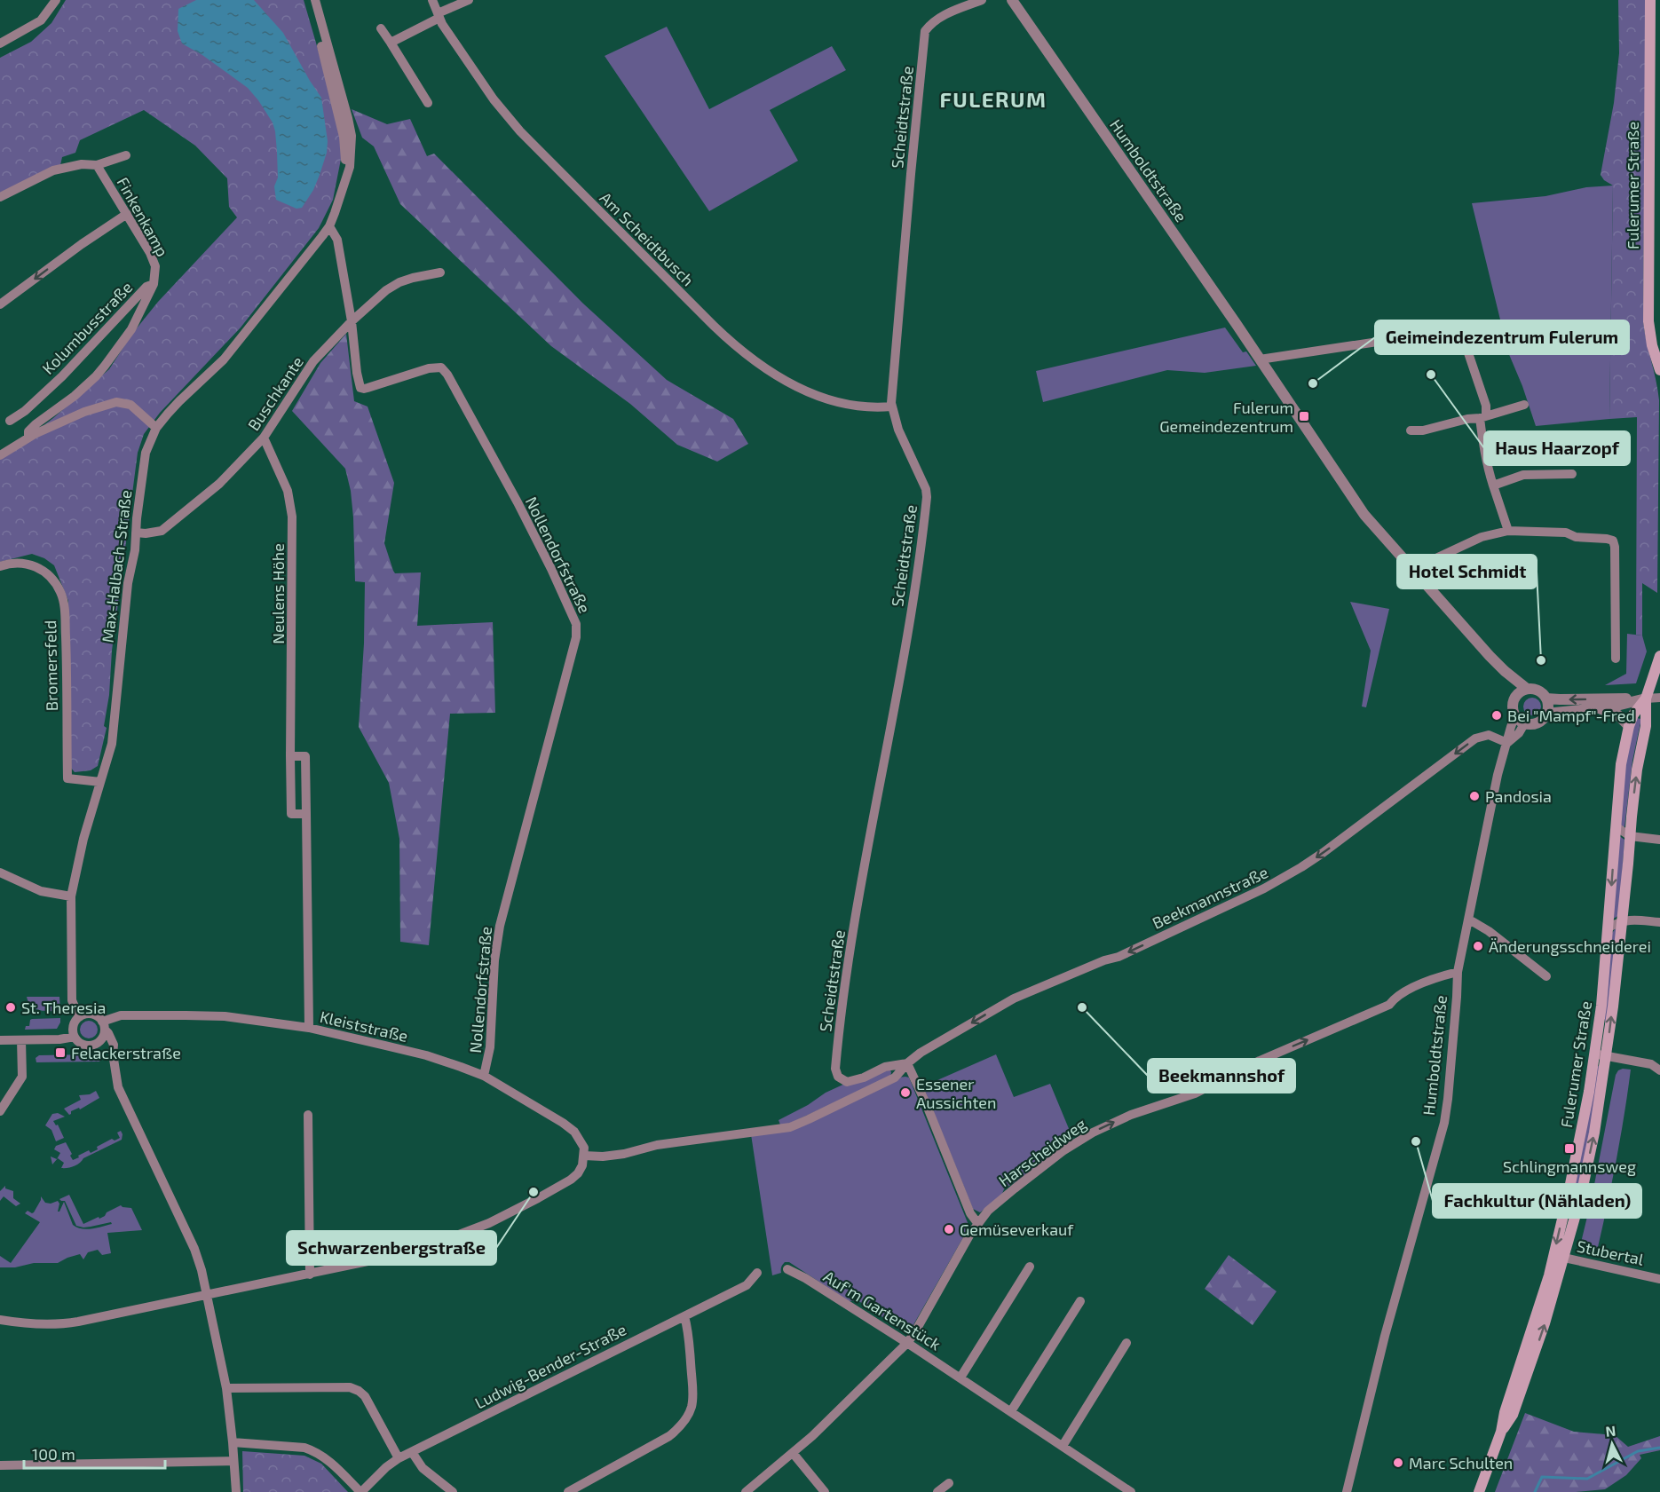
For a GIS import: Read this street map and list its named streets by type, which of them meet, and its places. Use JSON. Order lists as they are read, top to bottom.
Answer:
{
  "streets": {
    "main road": ["Fulerumer Straße"],
    "street": [
      "Scheidtstraße",
      "Humboldtstraße",
      "Finkenkamp",
      "Am Scheidtbusch",
      "Kolumbusstraße",
      "Buschkante",
      "Nollendorfstraße",
      "Max-Halbach-Straße",
      "Neulens Höhe",
      "Bromersfeld",
      "Beekmannstraße",
      "Kleiststraße",
      "Harscheidweg",
      "Stubertal",
      "Auf'm Gartenstück",
      "Ludwig-Bender-Straße"
    ]
  },
  "crossings": [
    ["Scheidtstraße", "Am Scheidtbusch"],
    ["Scheidtstraße", "Beekmannstraße"],
    ["Humboldtstraße", "Beekmannstraße"],
    ["Humboldtstraße", "Harscheidweg"],
    ["Fulerumer Straße", "Stubertal"],
    ["Finkenkamp", "Kolumbusstraße"],
    ["Kolumbusstraße", "Max-Halbach-Straße"],
    ["Buschkante", "Nollendorfstraße"],
    ["Buschkante", "Max-Halbach-Straße"],
    ["Buschkante", "Neulens Höhe"],
    ["Nollendorfstraße", "Max-Halbach-Straße"],
    ["Nollendorfstraße", "Kleiststraße"],
    ["Max-Halbach-Straße", "Bromersfeld"],
    ["Max-Halbach-Straße", "Kleiststraße"],
    ["Beekmannstraße", "Kleiststraße"],
    ["Harscheidweg", "Auf'm Gartenstück"]
  ],
  "one_way": ["Beekmannstraße", "Harscheidweg"],
  "districts": ["FULERUM"],
  "places": {
    "other": [
      "Haus Haarzopf",
      "Geimeindezentrum Fulerum",
      "Hotel Schmidt",
      "Bei \"Mampf\"-Fred",
      "Pandosia",
      "Änderungsschneiderei",
      "St. Theresia",
      "Beekmannshof",
      "Essener Aussichten",
      "Fachkultur (Nähladen)",
      "Schwarzenbergstraße",
      "Gemüseverkauf",
      "Marc Schulten"
    ],
    "transit": ["Fulerum Gemeindezentrum", "Felackerstraße", "Schlingmannsweg"]
  },
  "scale_bar": "100 m",
  "north": "top"
}
